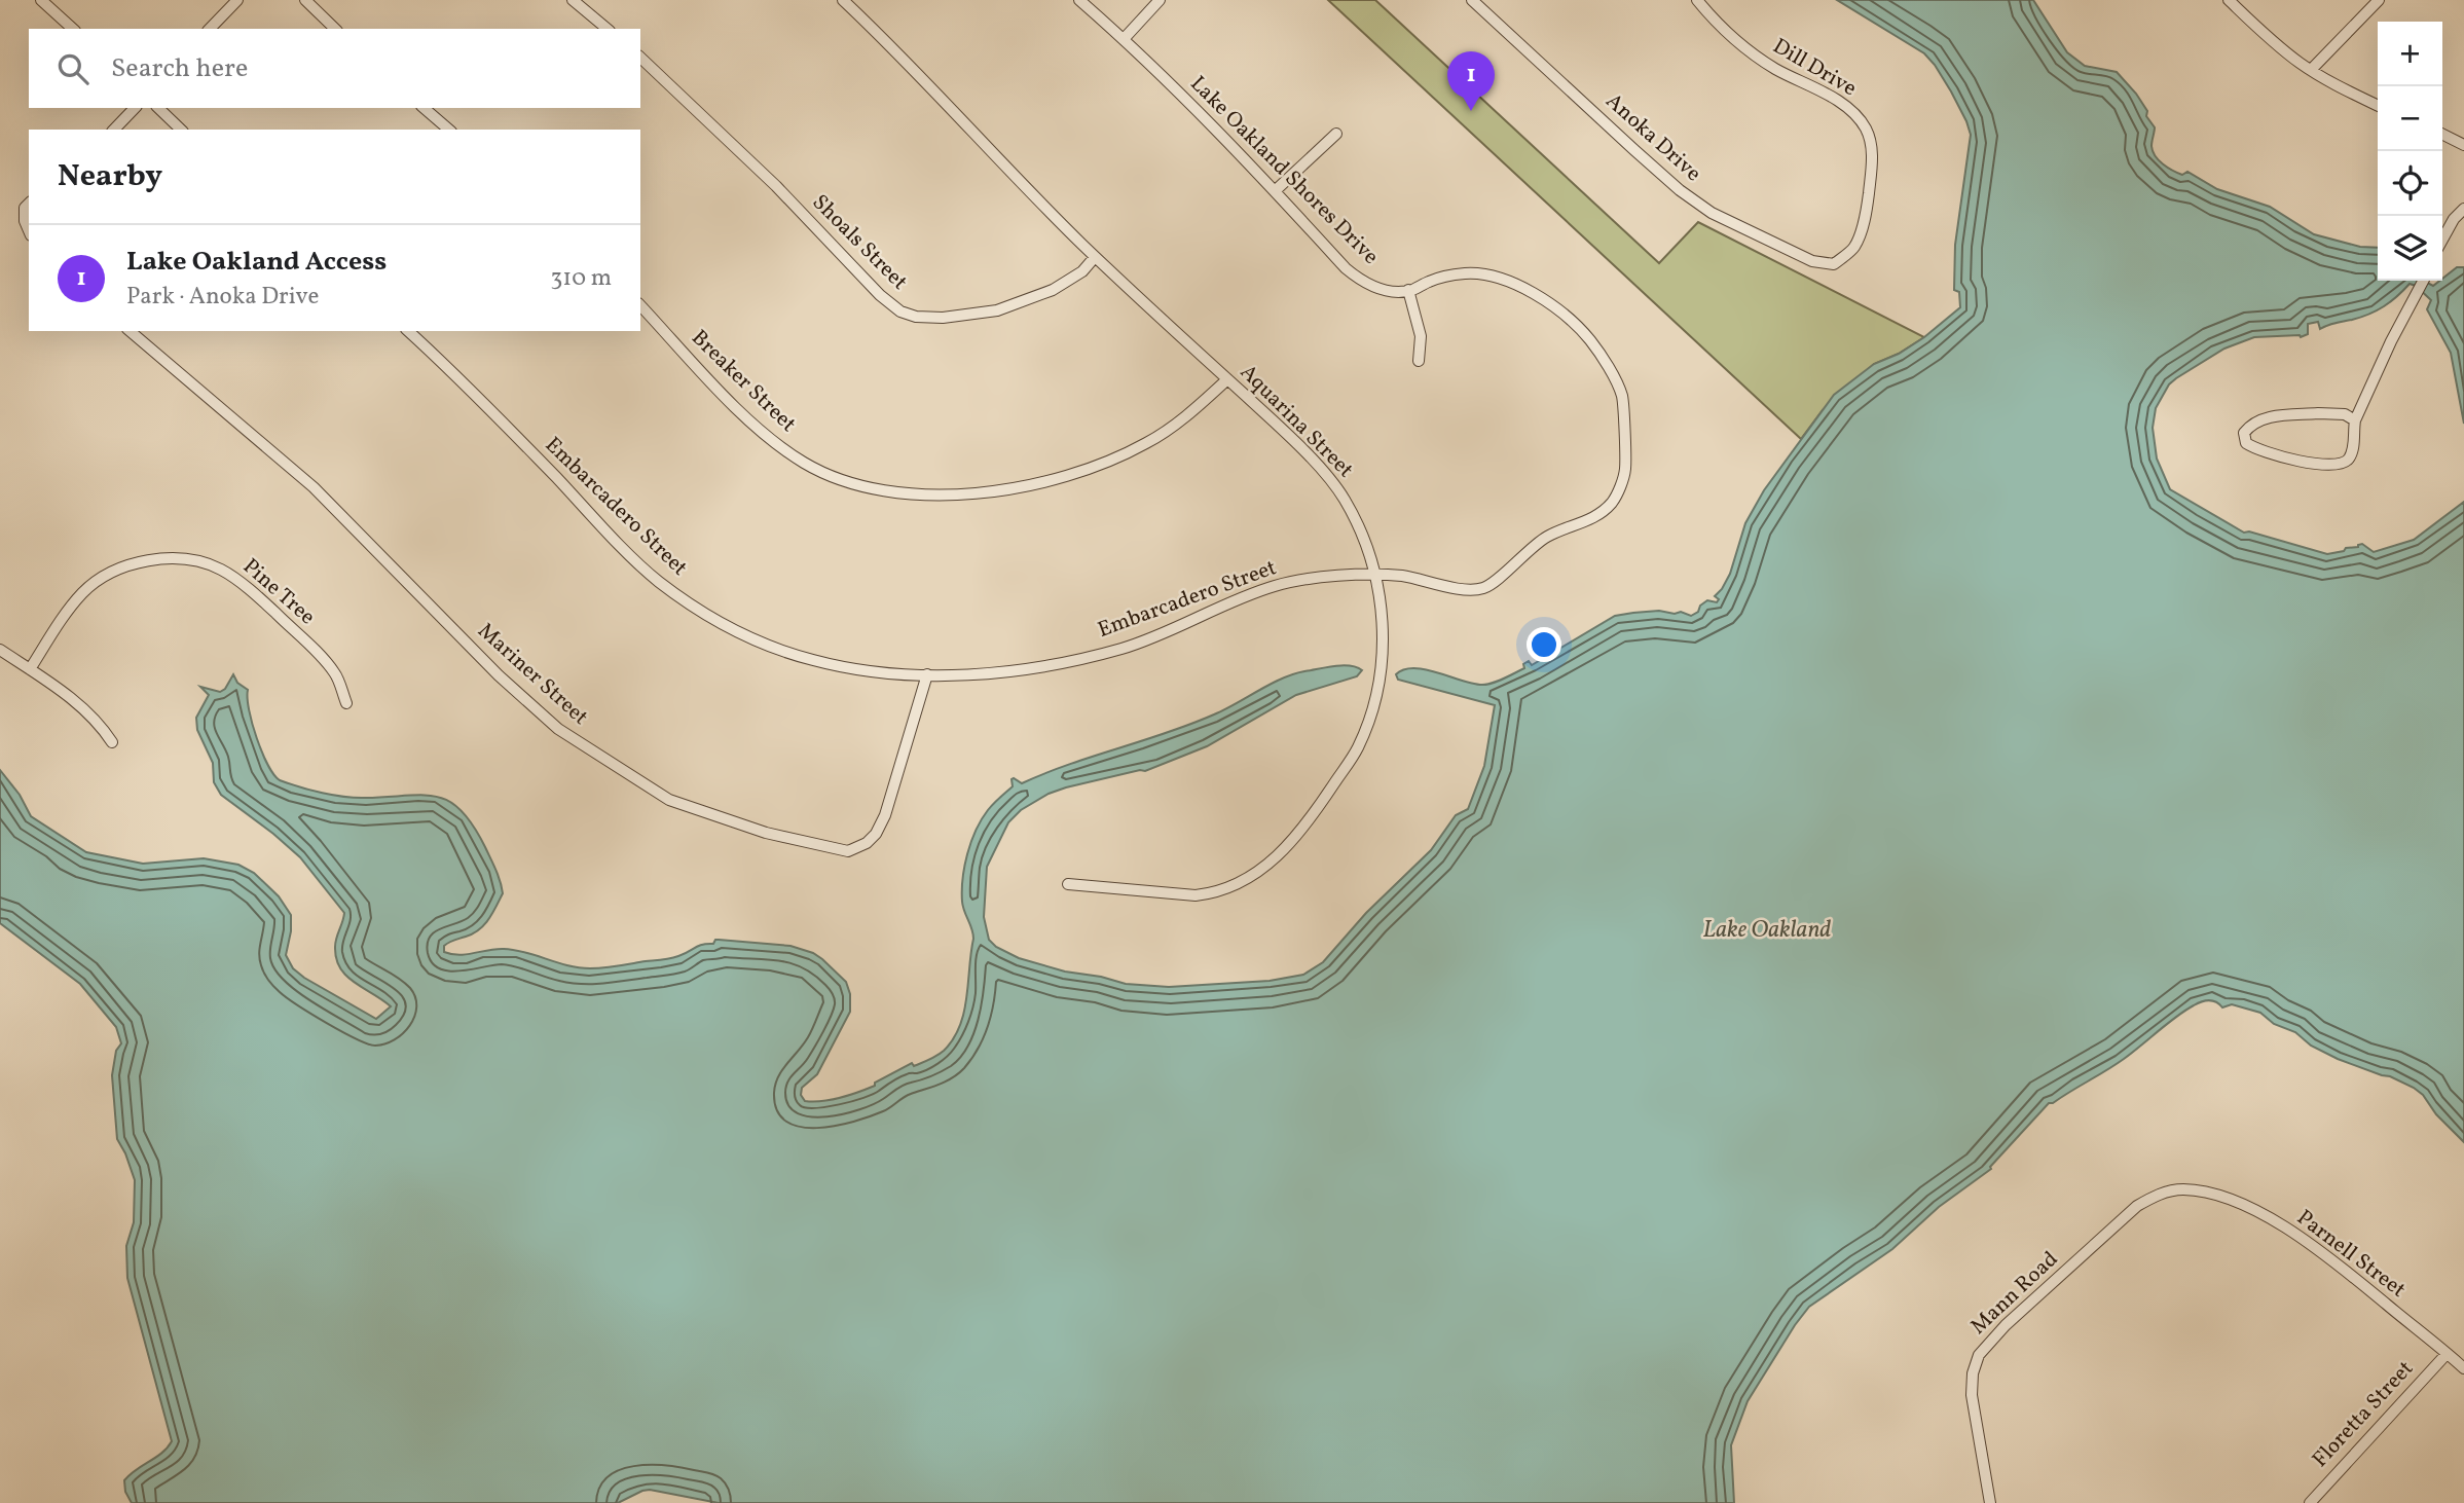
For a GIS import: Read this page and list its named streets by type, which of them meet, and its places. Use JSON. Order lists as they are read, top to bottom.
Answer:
{
  "streets": {
    "street": [
      "Dill Drive",
      "Anoka Drive",
      "Lake Oakland Shores Drive",
      "Shoals Street",
      "Breaker Street",
      "Aquarina Street",
      "Embarcadero Street",
      "Pine Tree",
      "Mariner Street",
      "Parnell Street",
      "Mann Road",
      "Floretta Street"
    ]
  },
  "crossings": [
    ["Dill Drive", "Anoka Drive"],
    ["Lake Oakland Shores Drive", "Aquarina Street"],
    ["Lake Oakland Shores Drive", "Embarcadero Street"],
    ["Shoals Street", "Aquarina Street"],
    ["Breaker Street", "Aquarina Street"],
    ["Aquarina Street", "Embarcadero Street"],
    ["Embarcadero Street", "Mariner Street"],
    ["Parnell Street", "Mann Road"],
    ["Parnell Street", "Floretta Street"]
  ],
  "water": ["Lake Oakland"],
  "page": {
    "map_buttons": ["+", "−"],
    "search": "Search here",
    "pins": "1",
    "heading": "Nearby",
    "list": [
      {
        "mark": "1",
        "name": "Lake Oakland Access",
        "note": "Park · Anoka Drive",
        "value": "310 m"
      }
    ]
  }
}
